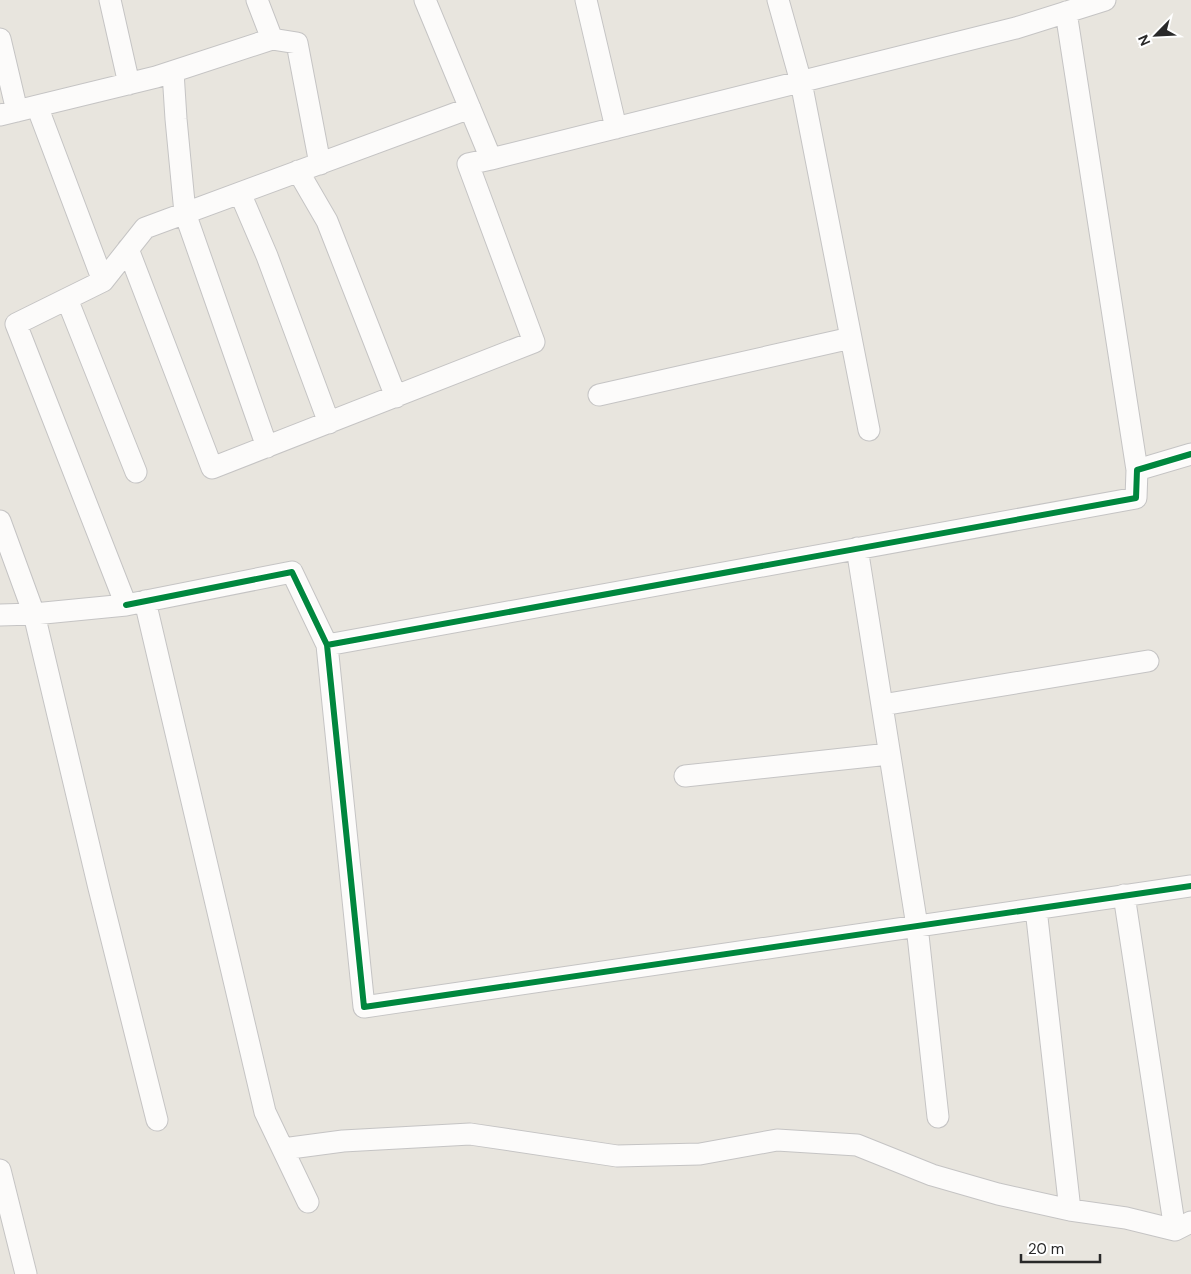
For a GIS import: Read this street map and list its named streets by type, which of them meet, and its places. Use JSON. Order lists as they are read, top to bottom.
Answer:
{
  "scale_bar": "20 m",
  "north": "bottom left"
}
